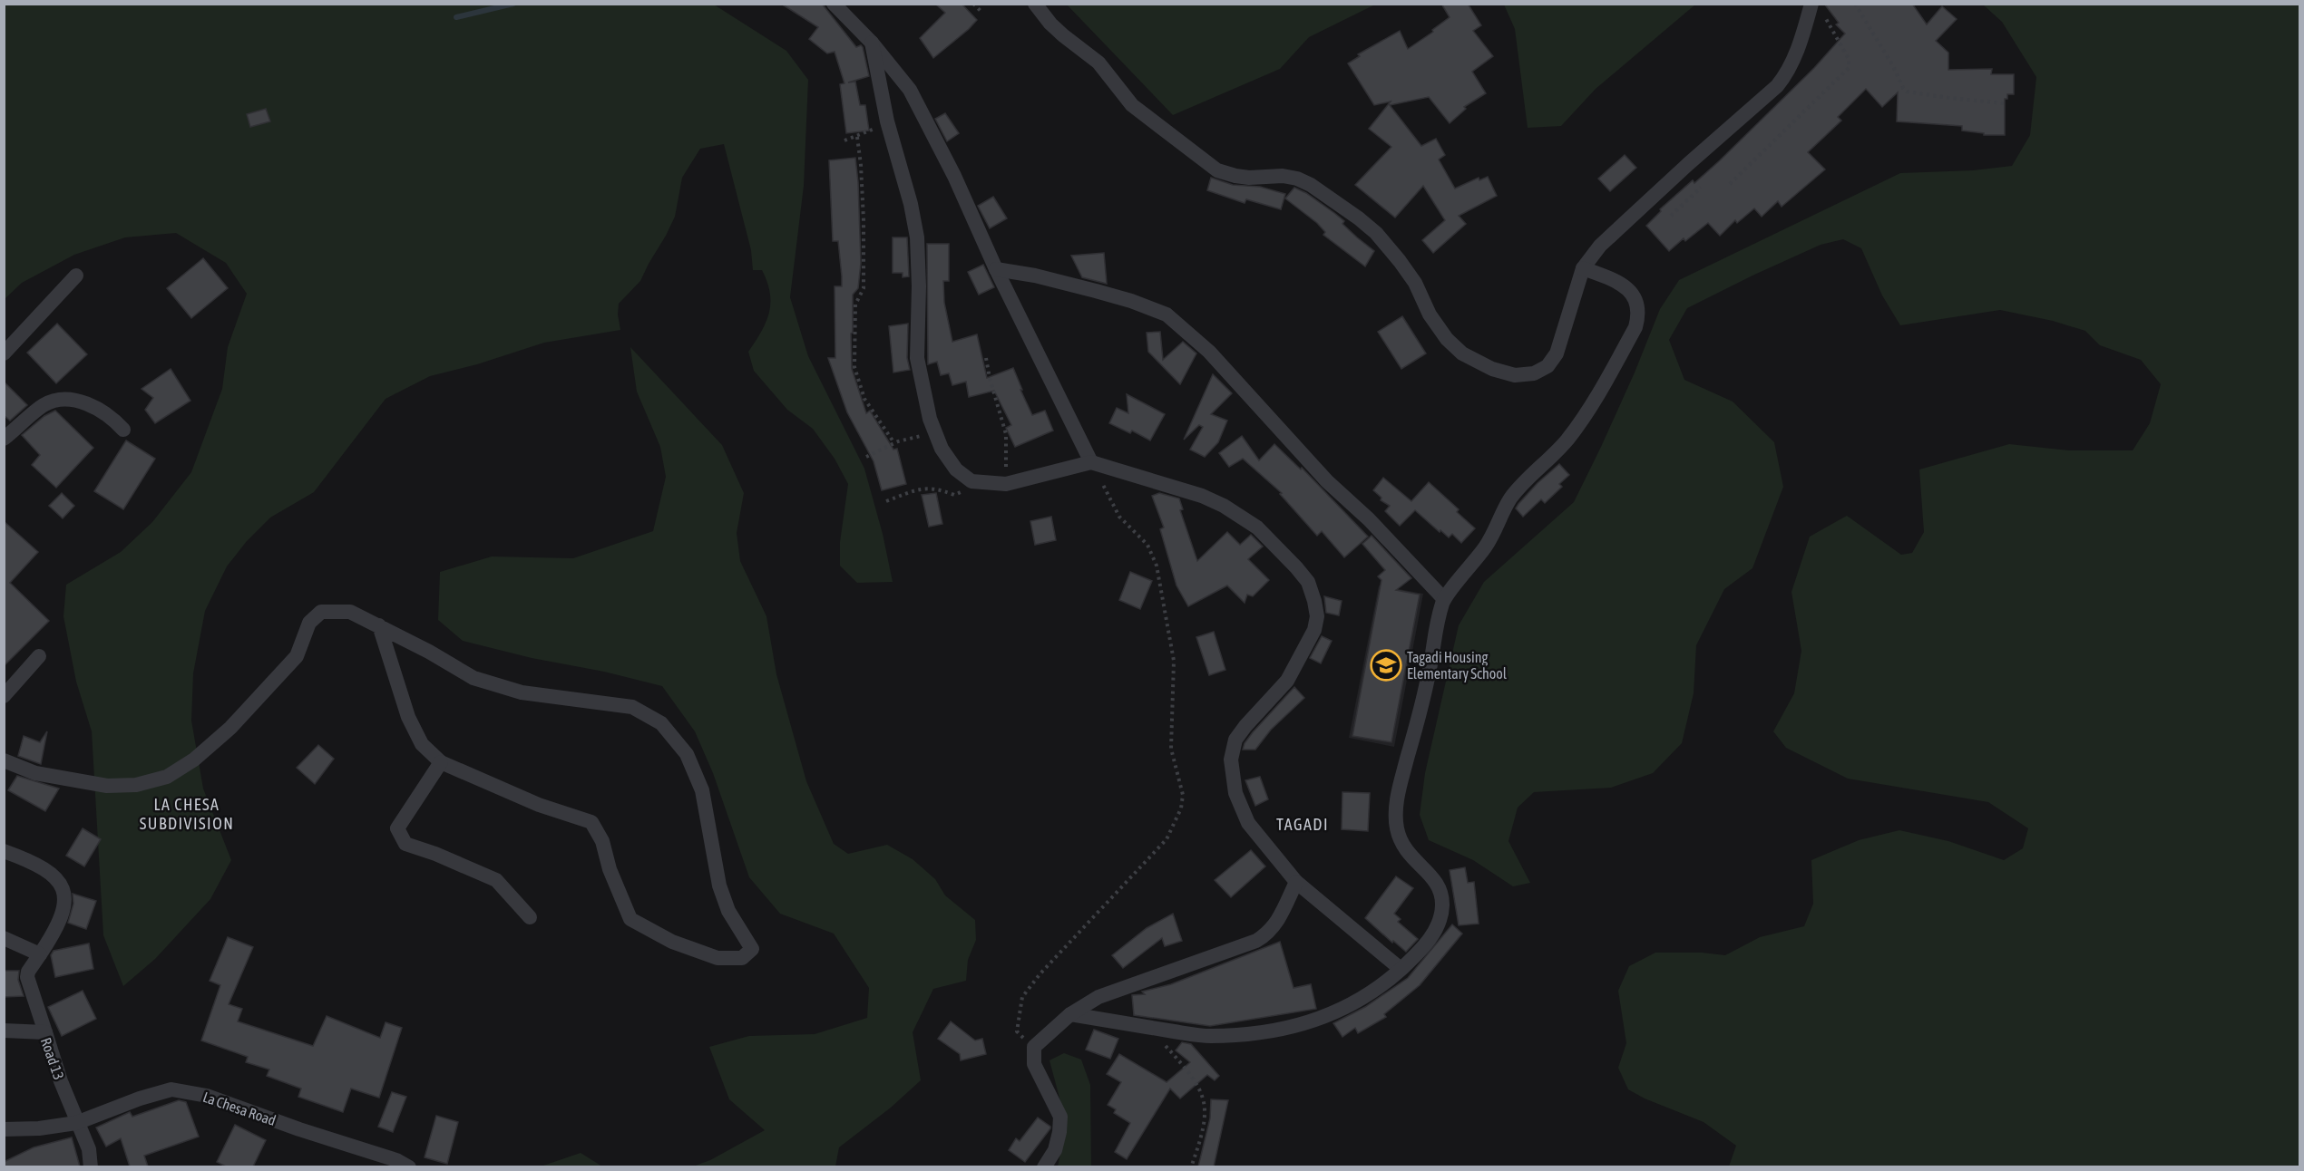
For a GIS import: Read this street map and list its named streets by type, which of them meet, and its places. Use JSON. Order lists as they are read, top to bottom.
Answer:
{
  "streets": {
    "street": ["Road 13", "La Chesa Road"]
  },
  "crossings": [
    ["Road 13", "La Chesa Road"]
  ],
  "districts": ["LA CHESA SUBDIVISION", "TAGADI"],
  "places": {
    "school or university": ["Tagadi Housing Elementary School"]
  }
}
